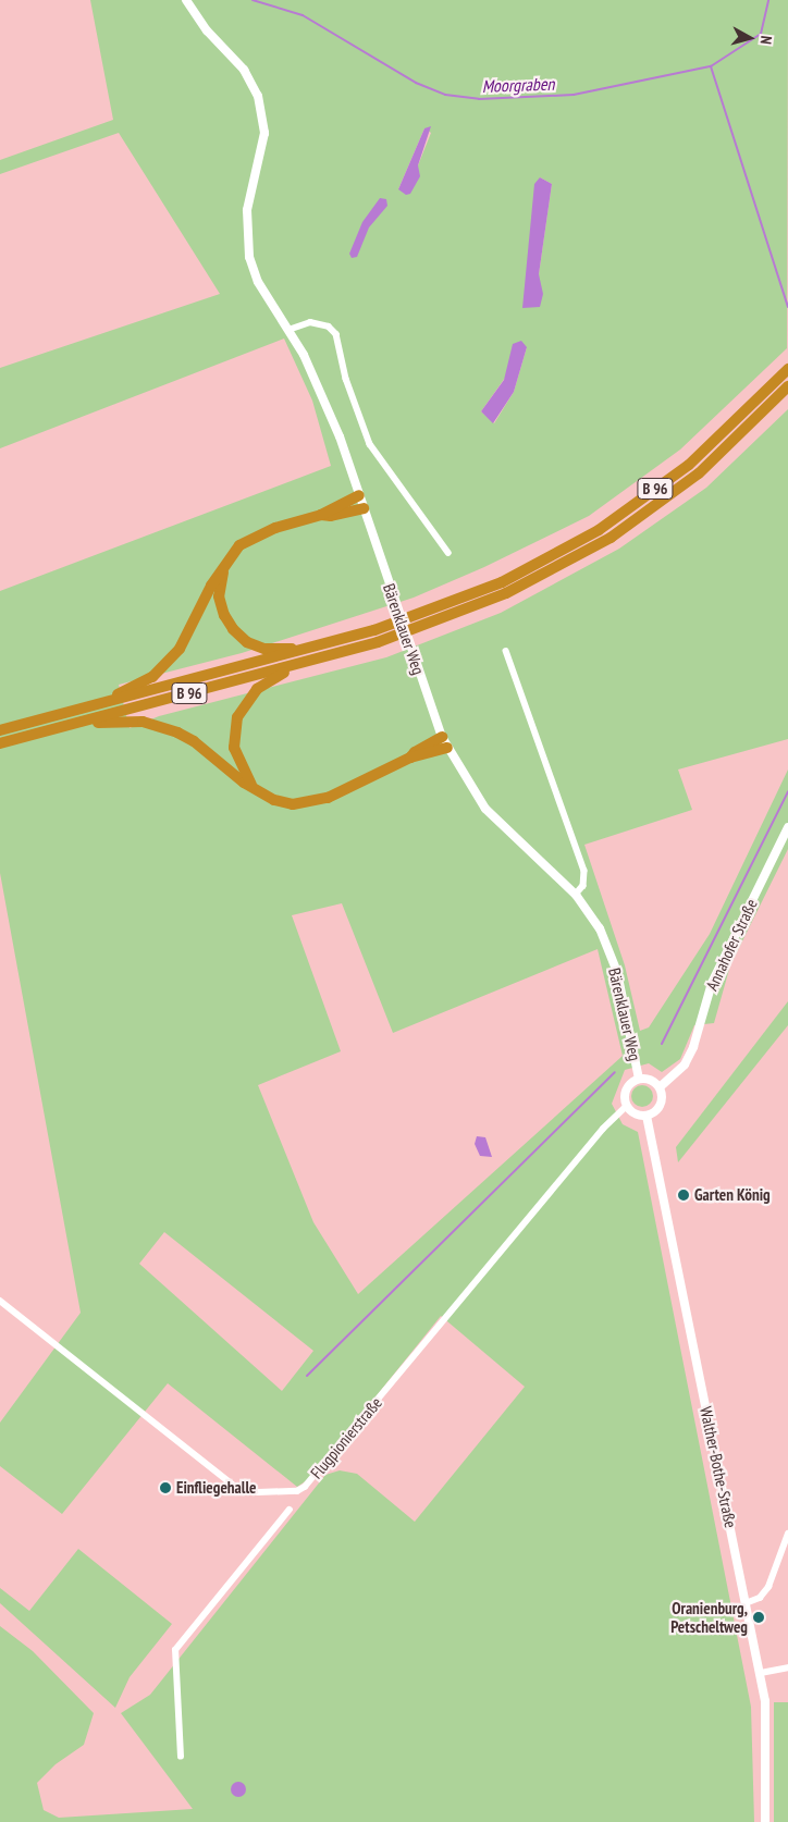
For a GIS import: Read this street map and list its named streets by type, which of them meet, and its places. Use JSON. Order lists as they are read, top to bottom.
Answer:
{
  "streets": {
    "highway": ["B 96"],
    "street": [
      "Bärenklauer Weg",
      "Annahofer Straße",
      "Flugpionierstraße",
      "Walther-Bothe-Straße"
    ]
  },
  "crossings": [
    ["Bärenklauer Weg", "Annahofer Straße"],
    ["Bärenklauer Weg", "Flugpionierstraße"],
    ["Bärenklauer Weg", "Walther-Bothe-Straße"],
    ["Annahofer Straße", "Flugpionierstraße"],
    ["Annahofer Straße", "Walther-Bothe-Straße"],
    ["Flugpionierstraße", "Walther-Bothe-Straße"]
  ],
  "water": ["Moorgraben"],
  "places": ["Garten König", "Einfliegehalle", "Oranienburg, Petscheltweg"],
  "north": "right"
}
